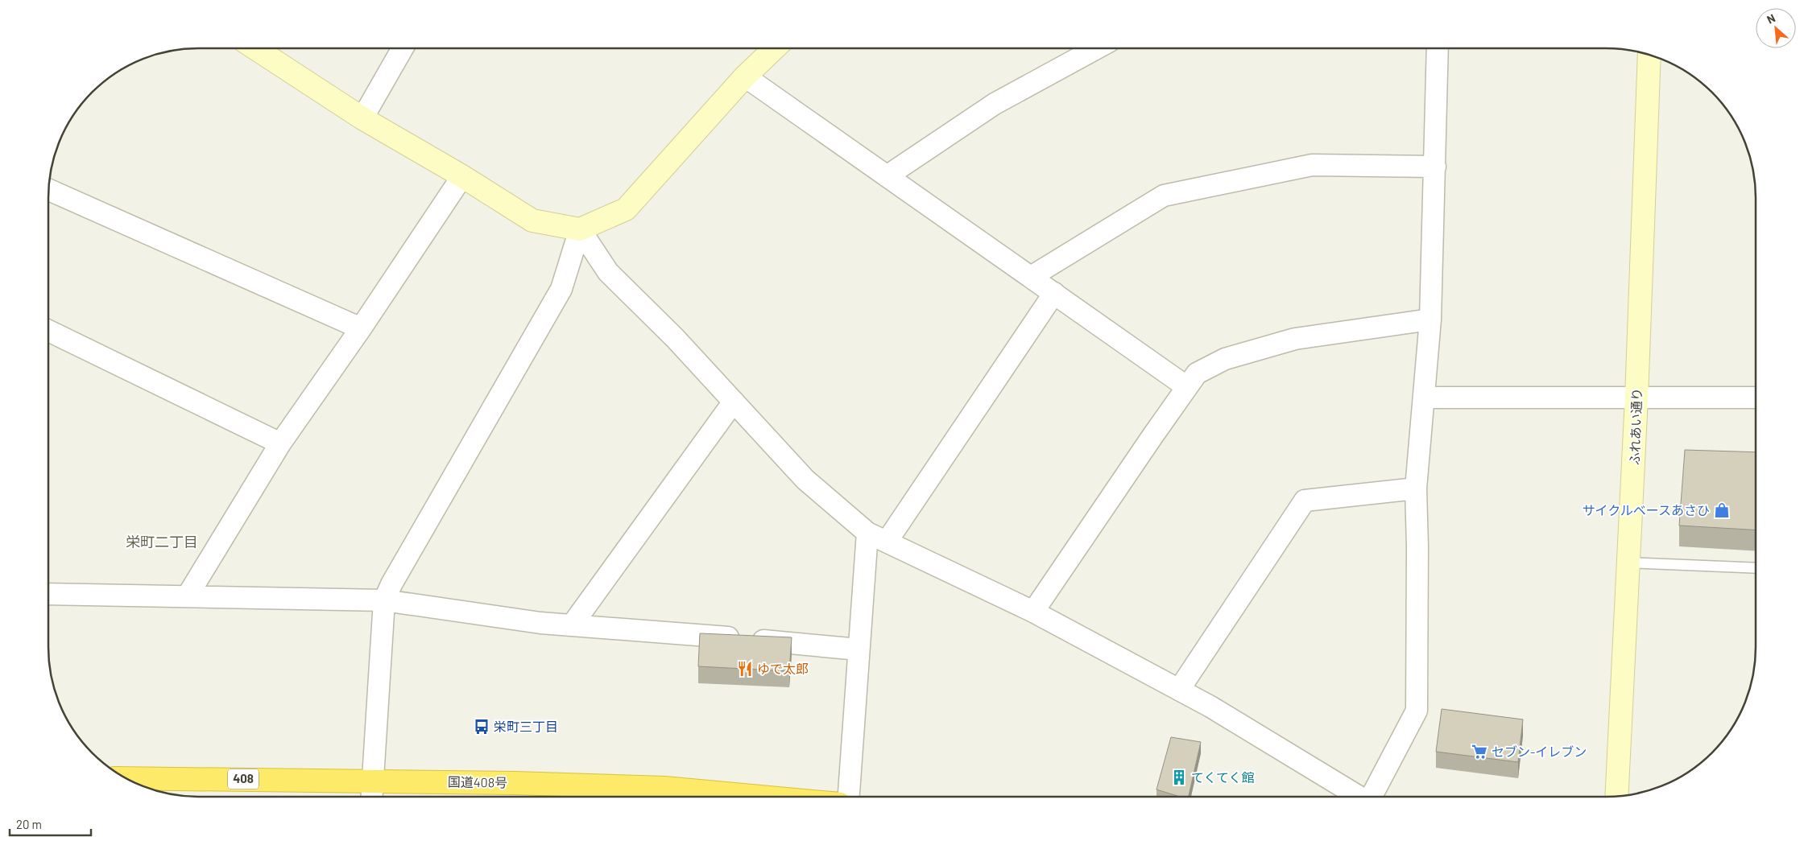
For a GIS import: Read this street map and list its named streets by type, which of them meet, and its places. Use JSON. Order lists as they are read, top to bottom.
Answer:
{
  "streets": {
    "highway": ["408", "国道408号"],
    "street": ["ふれあい通り"]
  },
  "districts": ["栄町二丁目"],
  "places": {
    "shop": ["サイクルベースあさひ"],
    "restaurant": ["ゆで太郎"],
    "bus stop": ["栄町三丁目"],
    "supermarket": ["セブン-イレブン"],
    "building": ["てくてく館"]
  },
  "scale_bar": "20 m",
  "north": "top left"
}
